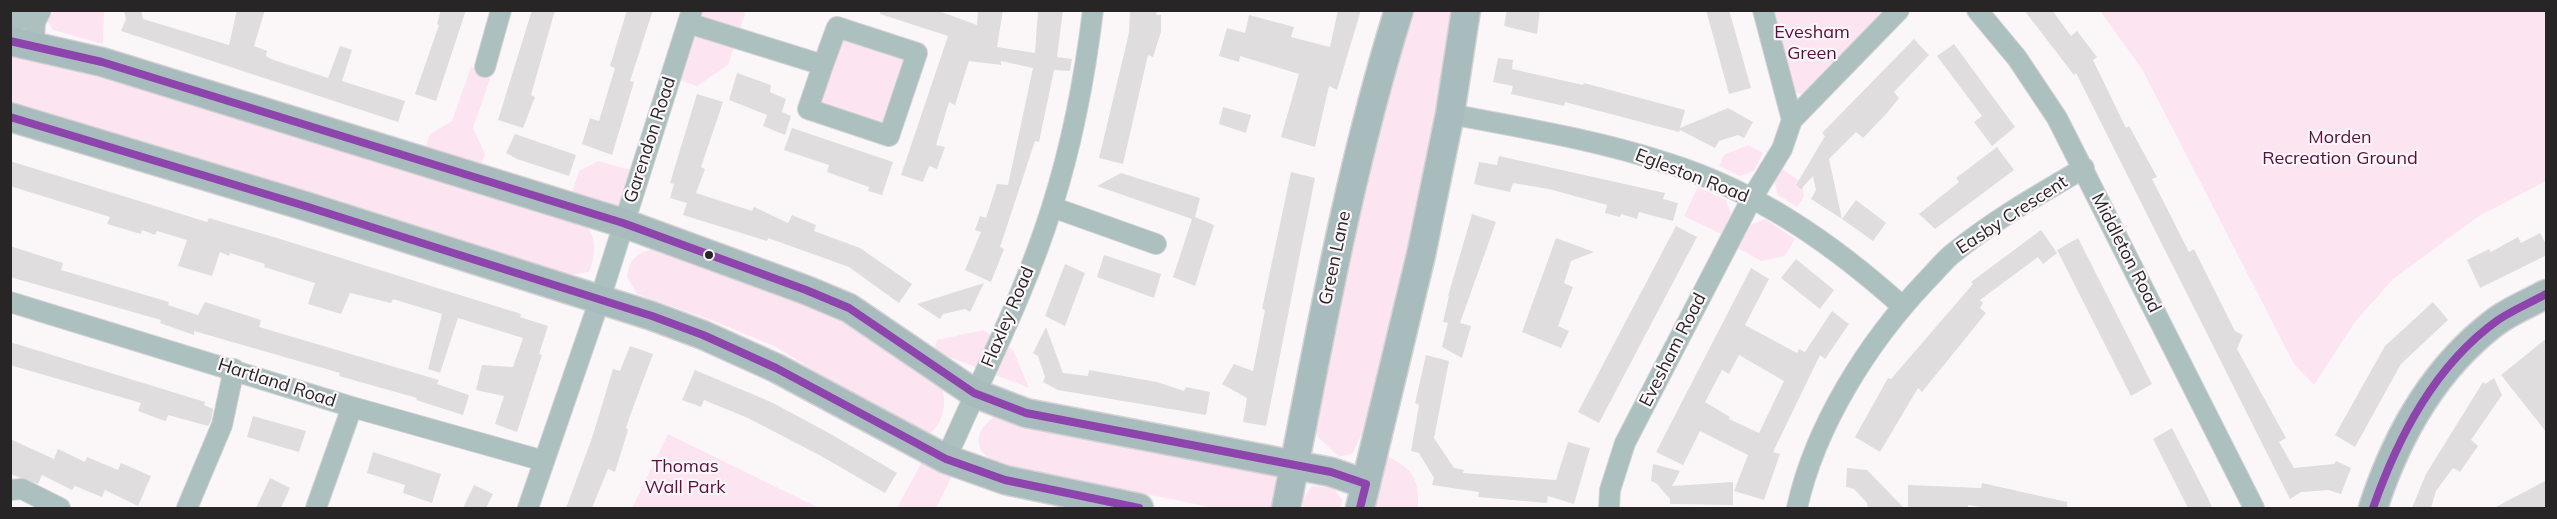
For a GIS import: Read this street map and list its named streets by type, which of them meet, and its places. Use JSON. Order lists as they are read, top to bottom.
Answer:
{
  "streets": {
    "street": [
      "Garendon Road",
      "Egleston Road",
      "Easby Crescent",
      "Middleton Road",
      "Green Lane",
      "Flaxley Road",
      "Evesham Road",
      "Hartland Road"
    ]
  },
  "crossings": [
    ["Garendon Road", "Hartland Road"],
    ["Egleston Road", "Easby Crescent"],
    ["Egleston Road", "Evesham Road"],
    ["Easby Crescent", "Middleton Road"]
  ],
  "parks": ["Evesham Green", "Morden Recreation Ground", "Thomas Wall Park"]
}
